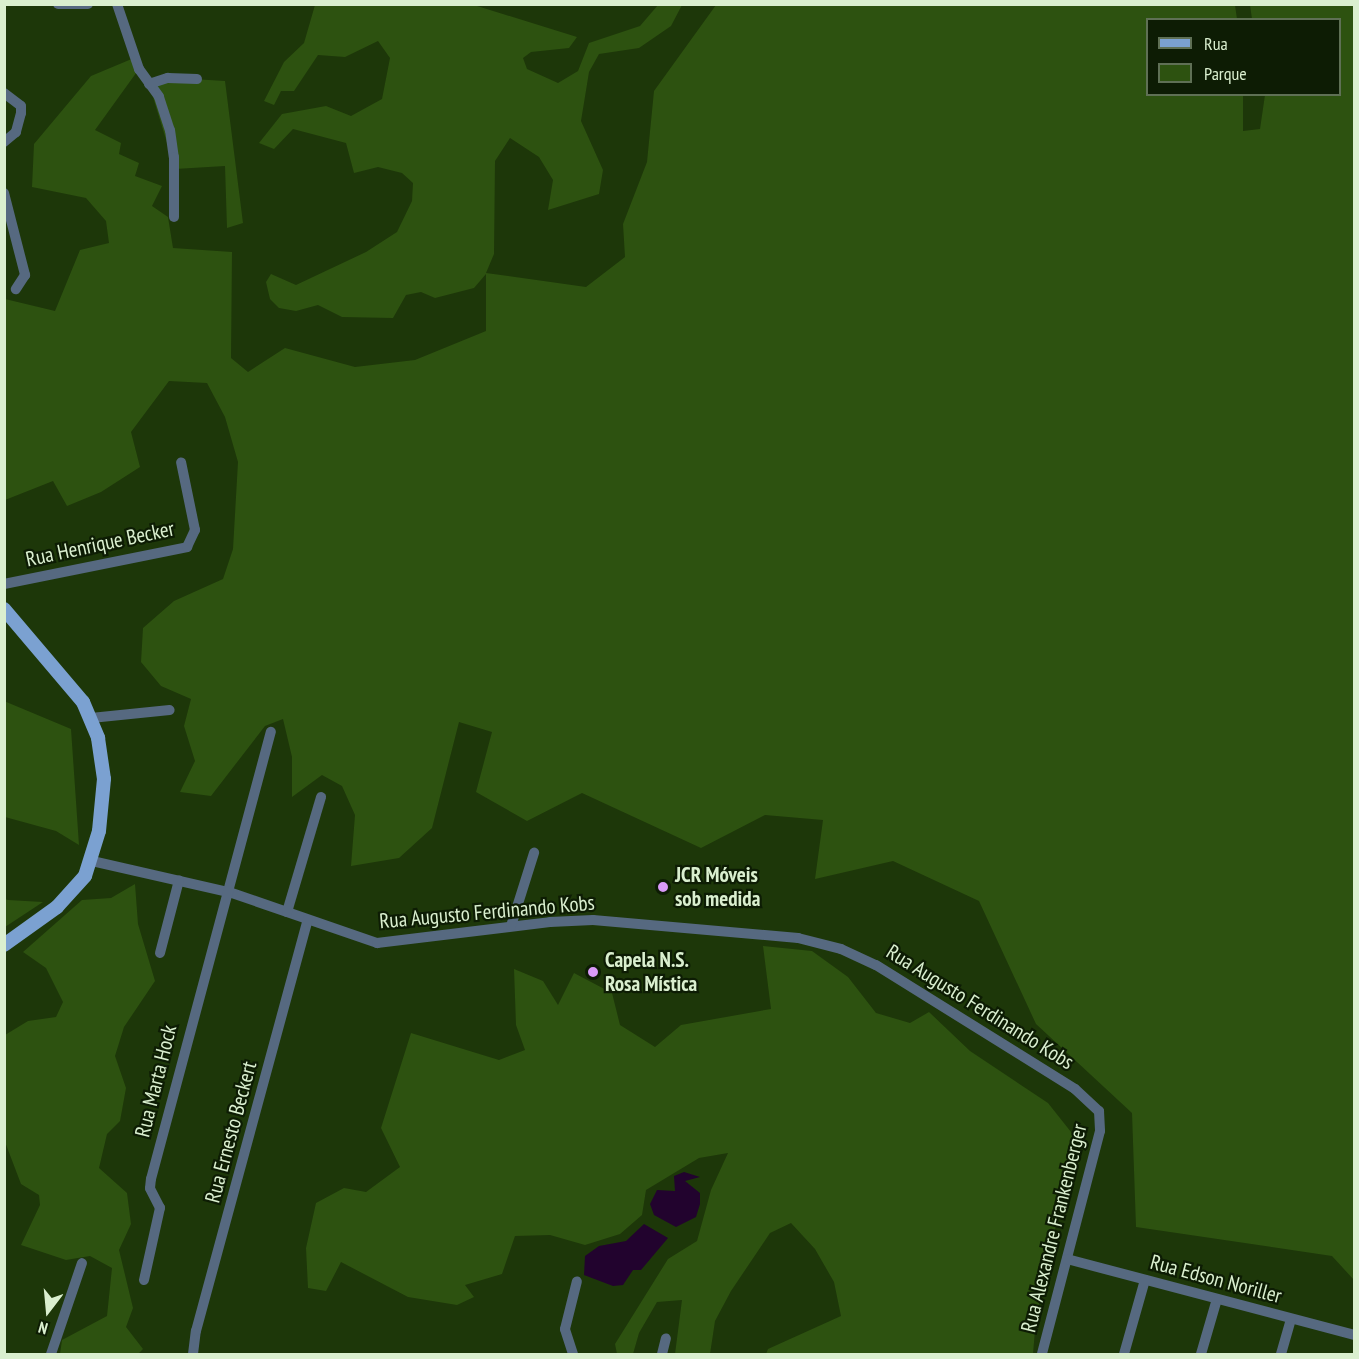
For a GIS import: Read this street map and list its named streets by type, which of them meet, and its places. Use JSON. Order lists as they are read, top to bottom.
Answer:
{
  "streets": {
    "street": [
      "Rua Henrique Becker",
      "Rua Augusto Ferdinando Kobs",
      "Rua Marta Hock",
      "Rua Ernesto Beckert",
      "Rua Alexandre Frankenberger",
      "Rua Edson Noriller"
    ]
  },
  "crossings": [
    ["Rua Augusto Ferdinando Kobs", "Rua Marta Hock"],
    ["Rua Augusto Ferdinando Kobs", "Rua Ernesto Beckert"],
    ["Rua Augusto Ferdinando Kobs", "Rua Alexandre Frankenberger"],
    ["Rua Alexandre Frankenberger", "Rua Edson Noriller"]
  ],
  "places": ["JCR Móveis sob medida", "Capela N.S. Rosa Mística"],
  "legend": ["Rua", "Parque"],
  "north": "bottom"
}
